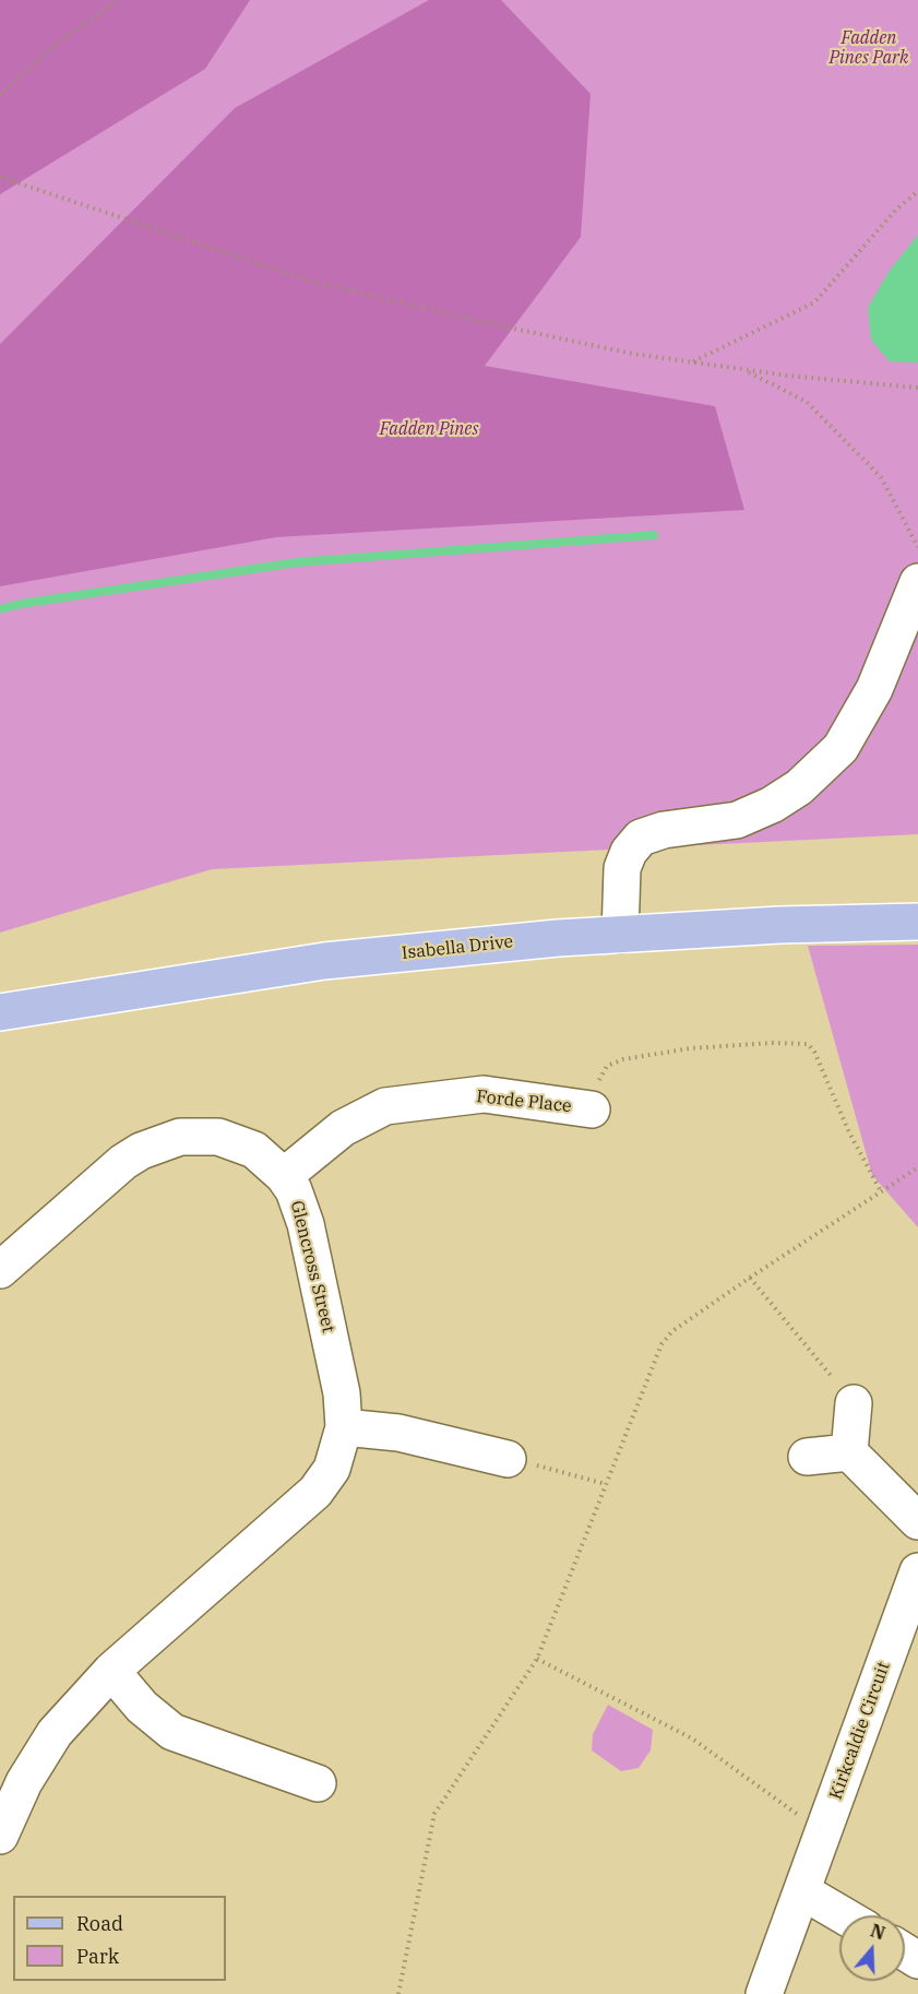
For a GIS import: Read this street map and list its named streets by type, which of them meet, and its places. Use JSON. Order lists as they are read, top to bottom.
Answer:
{
  "streets": {
    "main road": ["Isabella Drive"],
    "street": ["Forde Place", "Glencross Street", "Kirkcaldie Circuit"]
  },
  "crossings": [
    ["Forde Place", "Glencross Street"]
  ],
  "parks": ["Fadden Pines Park", "Fadden Pines"],
  "legend": ["Road", "Park"],
  "north": "top"
}
